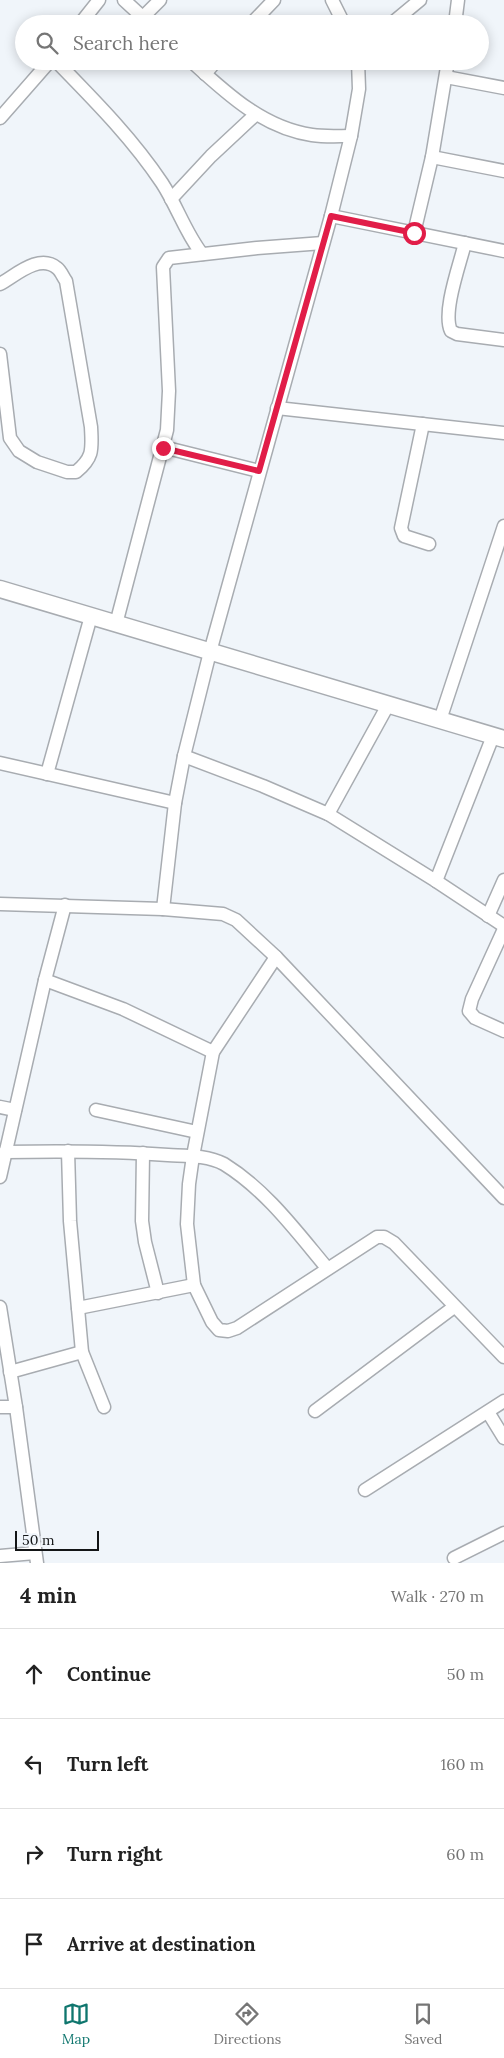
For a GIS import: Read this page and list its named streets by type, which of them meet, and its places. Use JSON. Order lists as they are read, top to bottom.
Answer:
{
  "scale_bar": "50 m",
  "page": {
    "search": "Search here",
    "scale": "50 m",
    "heading": ["4 min", "Walk · 270 m"],
    "list": [
      ["Continue", "50 m"],
      ["Turn left", "160 m"],
      ["Turn right", "60 m"],
      "Arrive at destination"
    ],
    "nav": ["Map", "Directions", "Saved"]
  }
}
